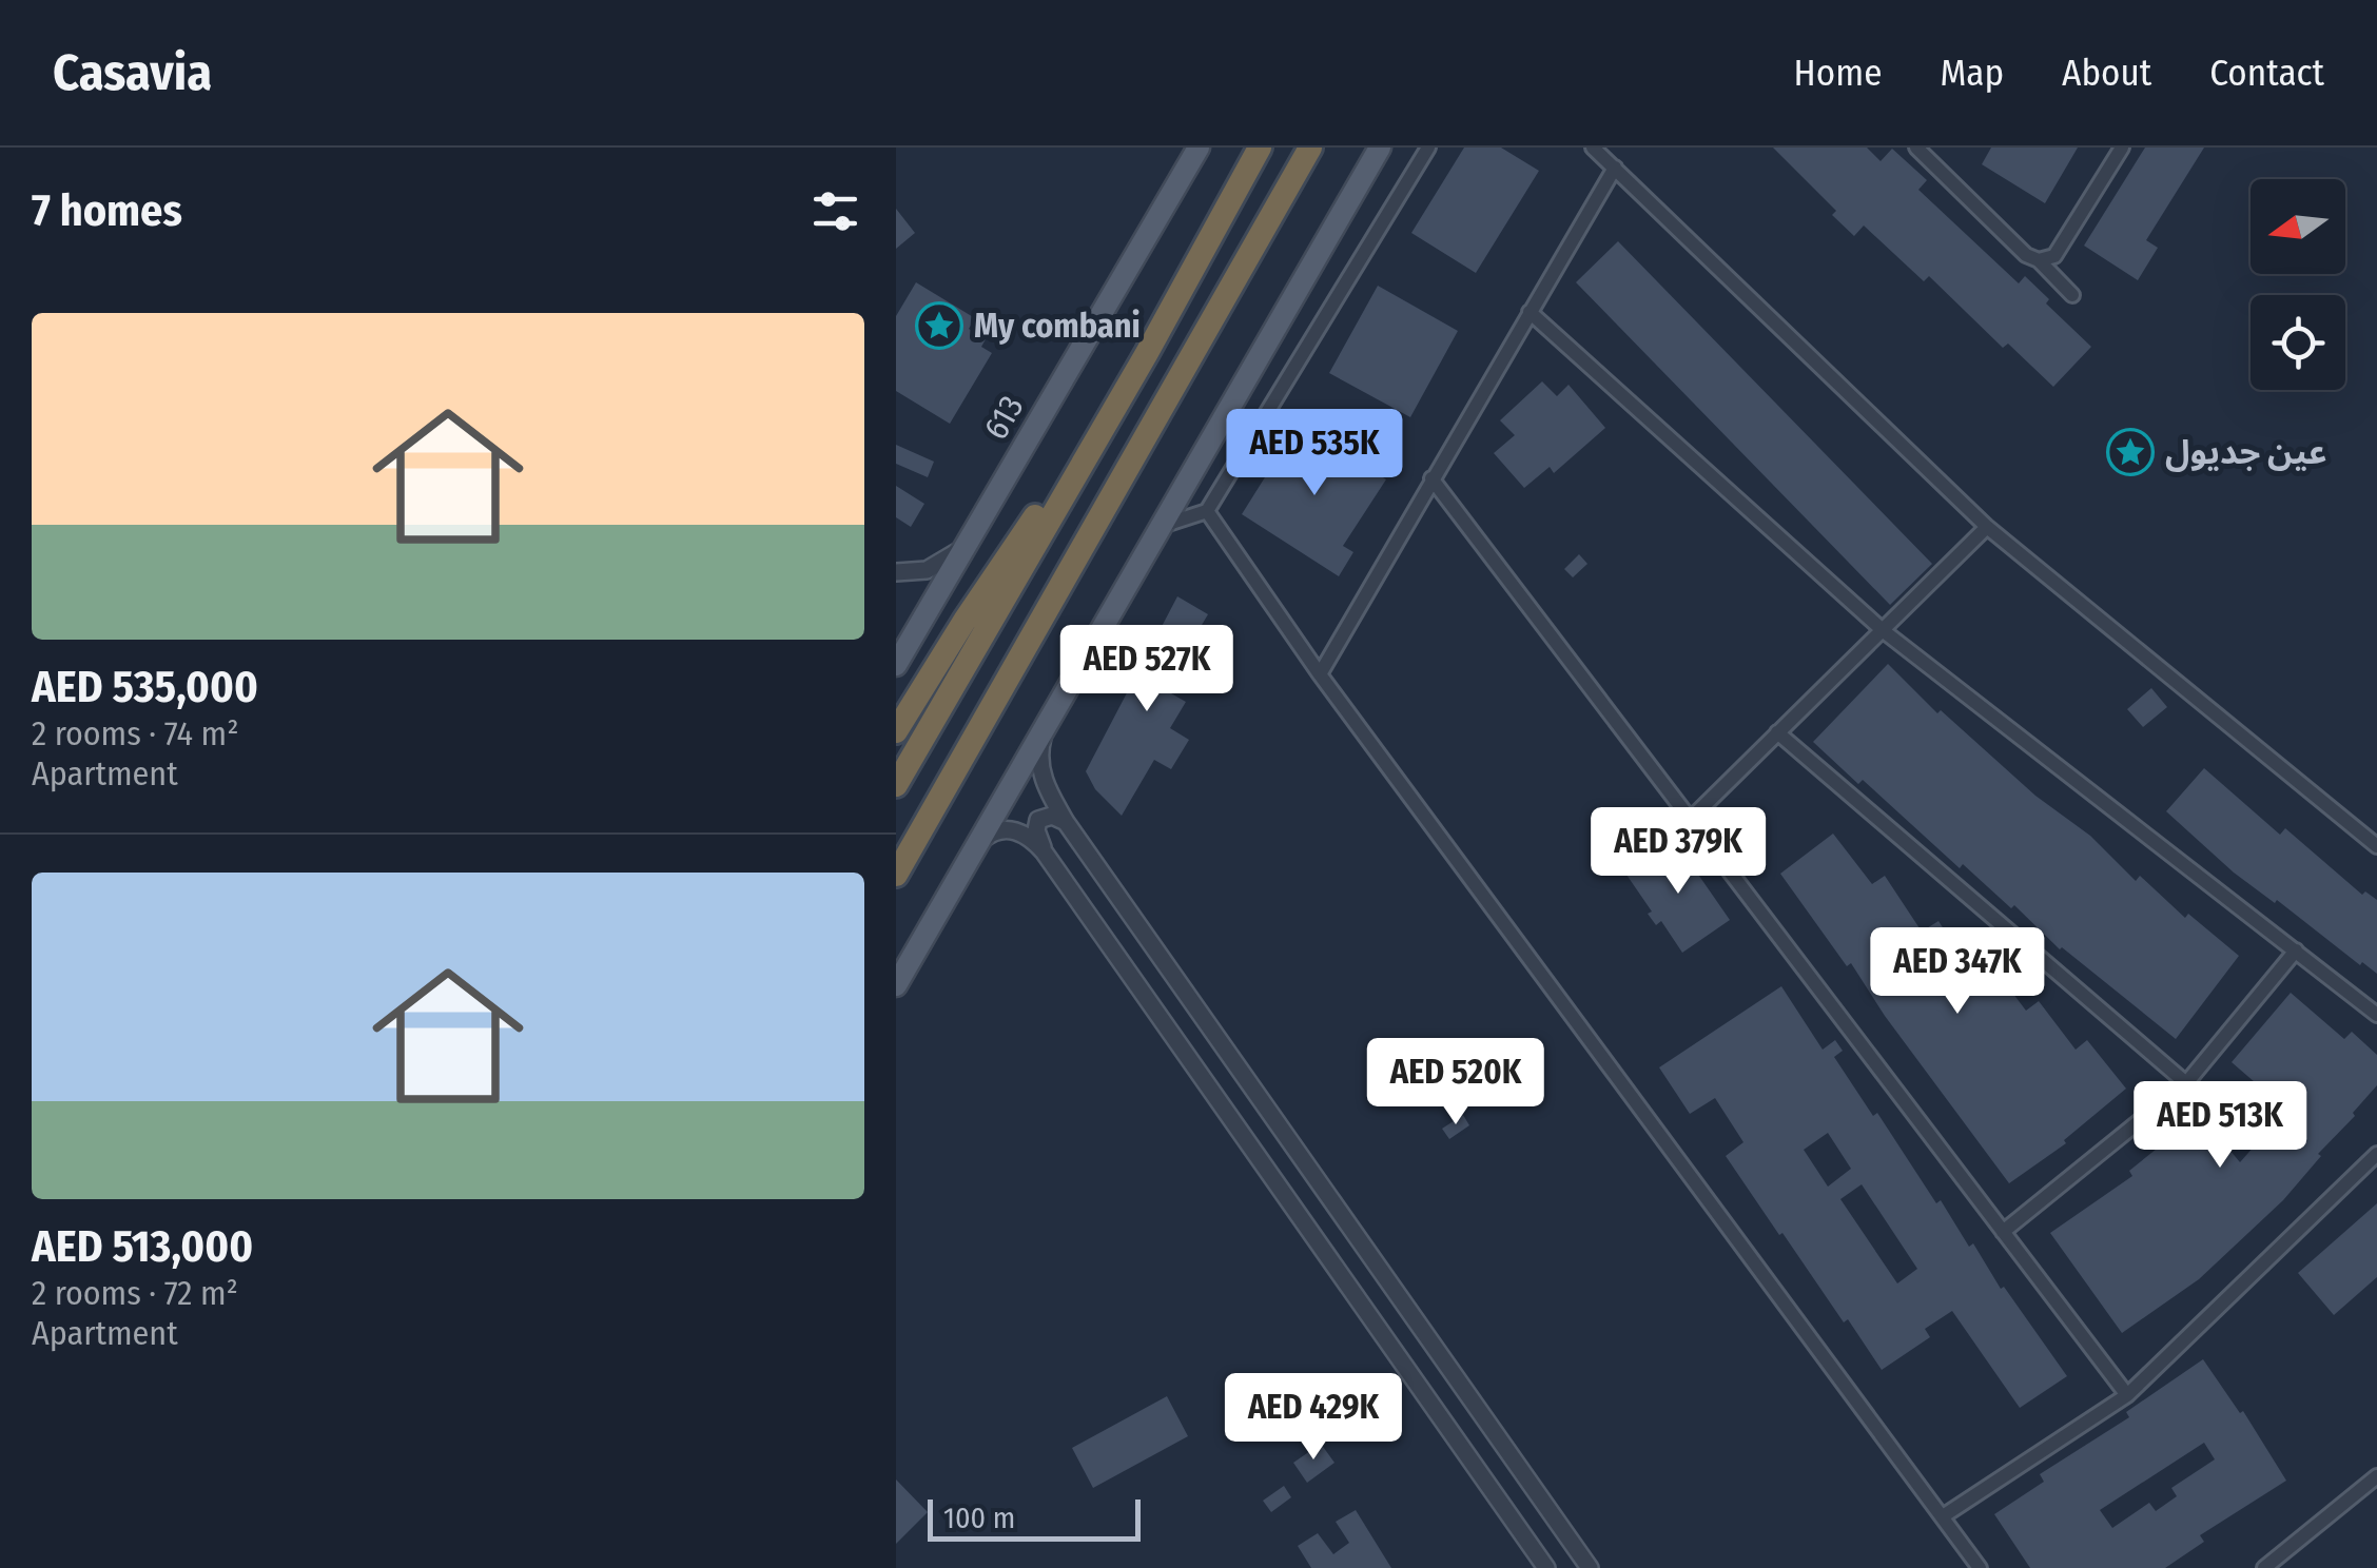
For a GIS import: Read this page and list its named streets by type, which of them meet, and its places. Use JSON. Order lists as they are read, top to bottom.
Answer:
{
  "streets": {
    "main road": ["613"]
  },
  "places": {
    "place": ["My combani", "عين جديول"]
  },
  "scale_bar": "100 m",
  "north": "left",
  "page": {
    "header": "Casavia",
    "nav": [
      "Home",
      "Map",
      "About",
      "Contact"
    ],
    "heading": "7 homes",
    "list": [
      {
        "name": "AED 535,000",
        "note": "2 rooms · 74 m² · Apartment"
      },
      {
        "name": "AED 513,000",
        "note": "2 rooms · 72 m² · Apartment"
      }
    ],
    "price": [
      "AED 535K",
      "AED 527K",
      "AED 379K",
      "AED 347K",
      "AED 520K",
      "AED 513K",
      "AED 429K"
    ],
    "scale": "100 m"
  }
}
